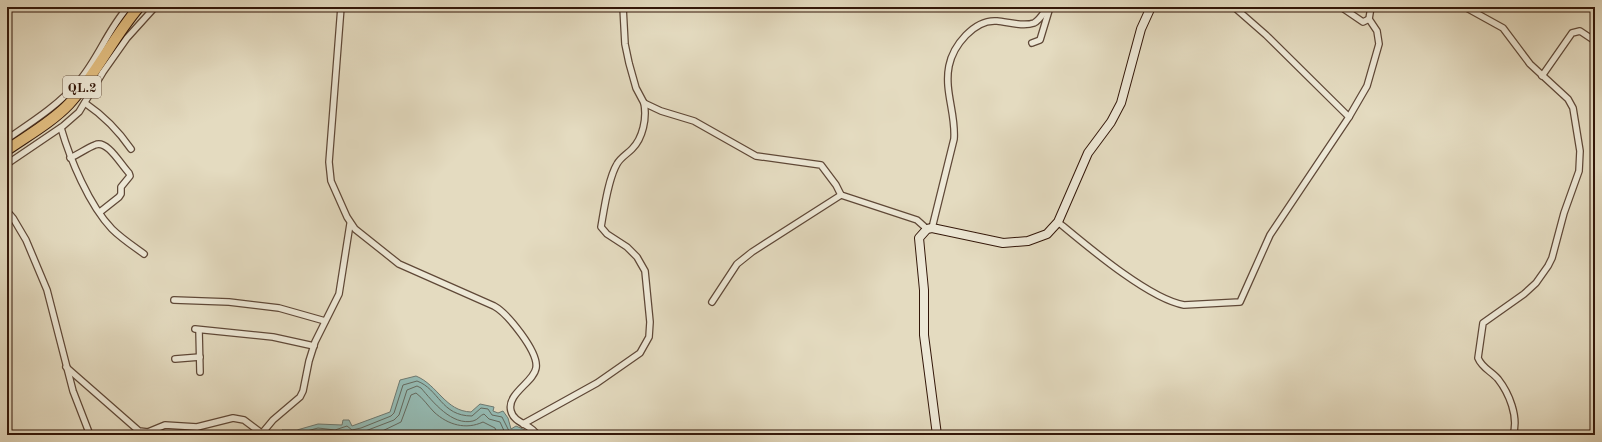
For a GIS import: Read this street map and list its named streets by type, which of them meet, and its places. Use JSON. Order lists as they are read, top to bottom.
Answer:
{
  "streets": {
    "highway": ["QL.2"]
  }
}
